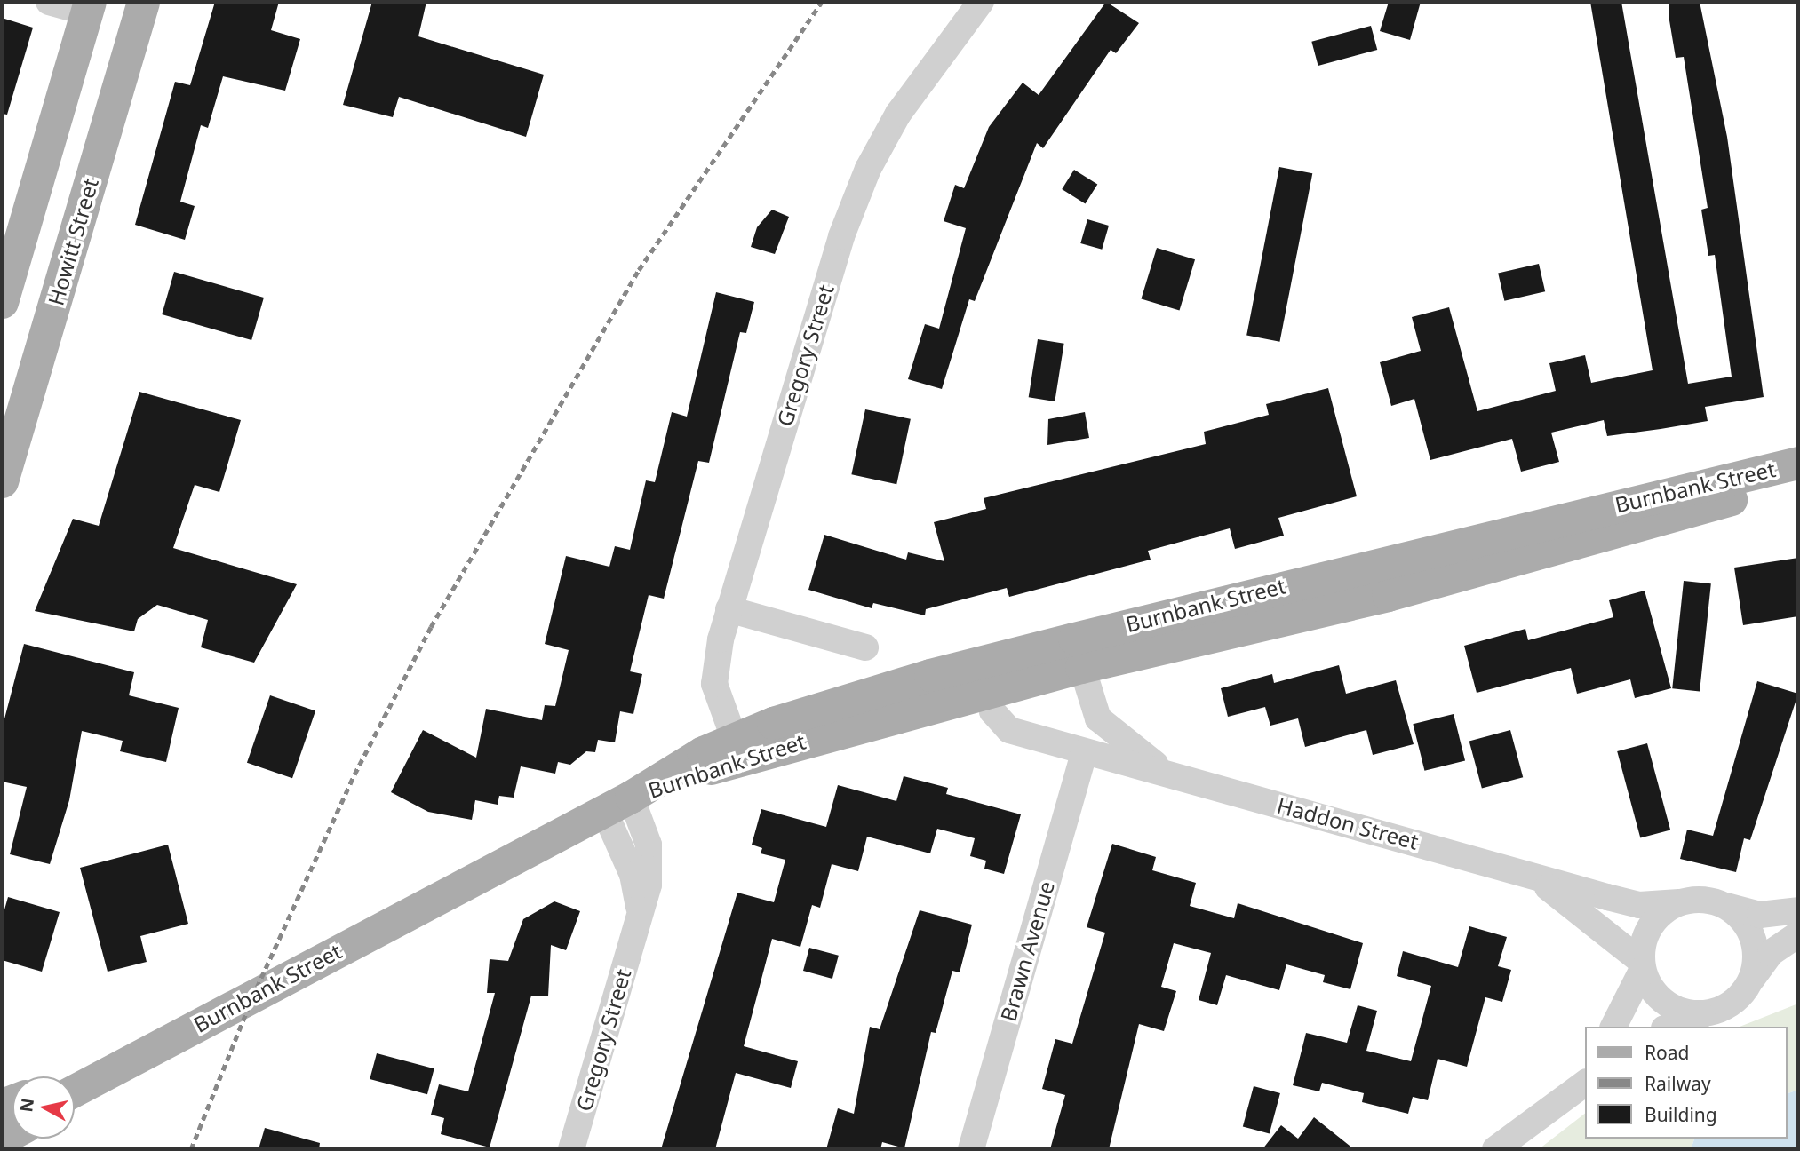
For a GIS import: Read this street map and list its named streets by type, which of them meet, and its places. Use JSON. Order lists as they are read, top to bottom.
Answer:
{
  "streets": {
    "main road": ["Howitt Street", "Burnbank Street"],
    "street": ["Gregory Street", "Haddon Street", "Brawn Avenue"]
  },
  "crossings": [
    ["Gregory Street", "Burnbank Street"],
    ["Burnbank Street", "Haddon Street"],
    ["Haddon Street", "Brawn Avenue"]
  ],
  "legend": ["Road", "Railway", "Building"],
  "north": "left"
}
